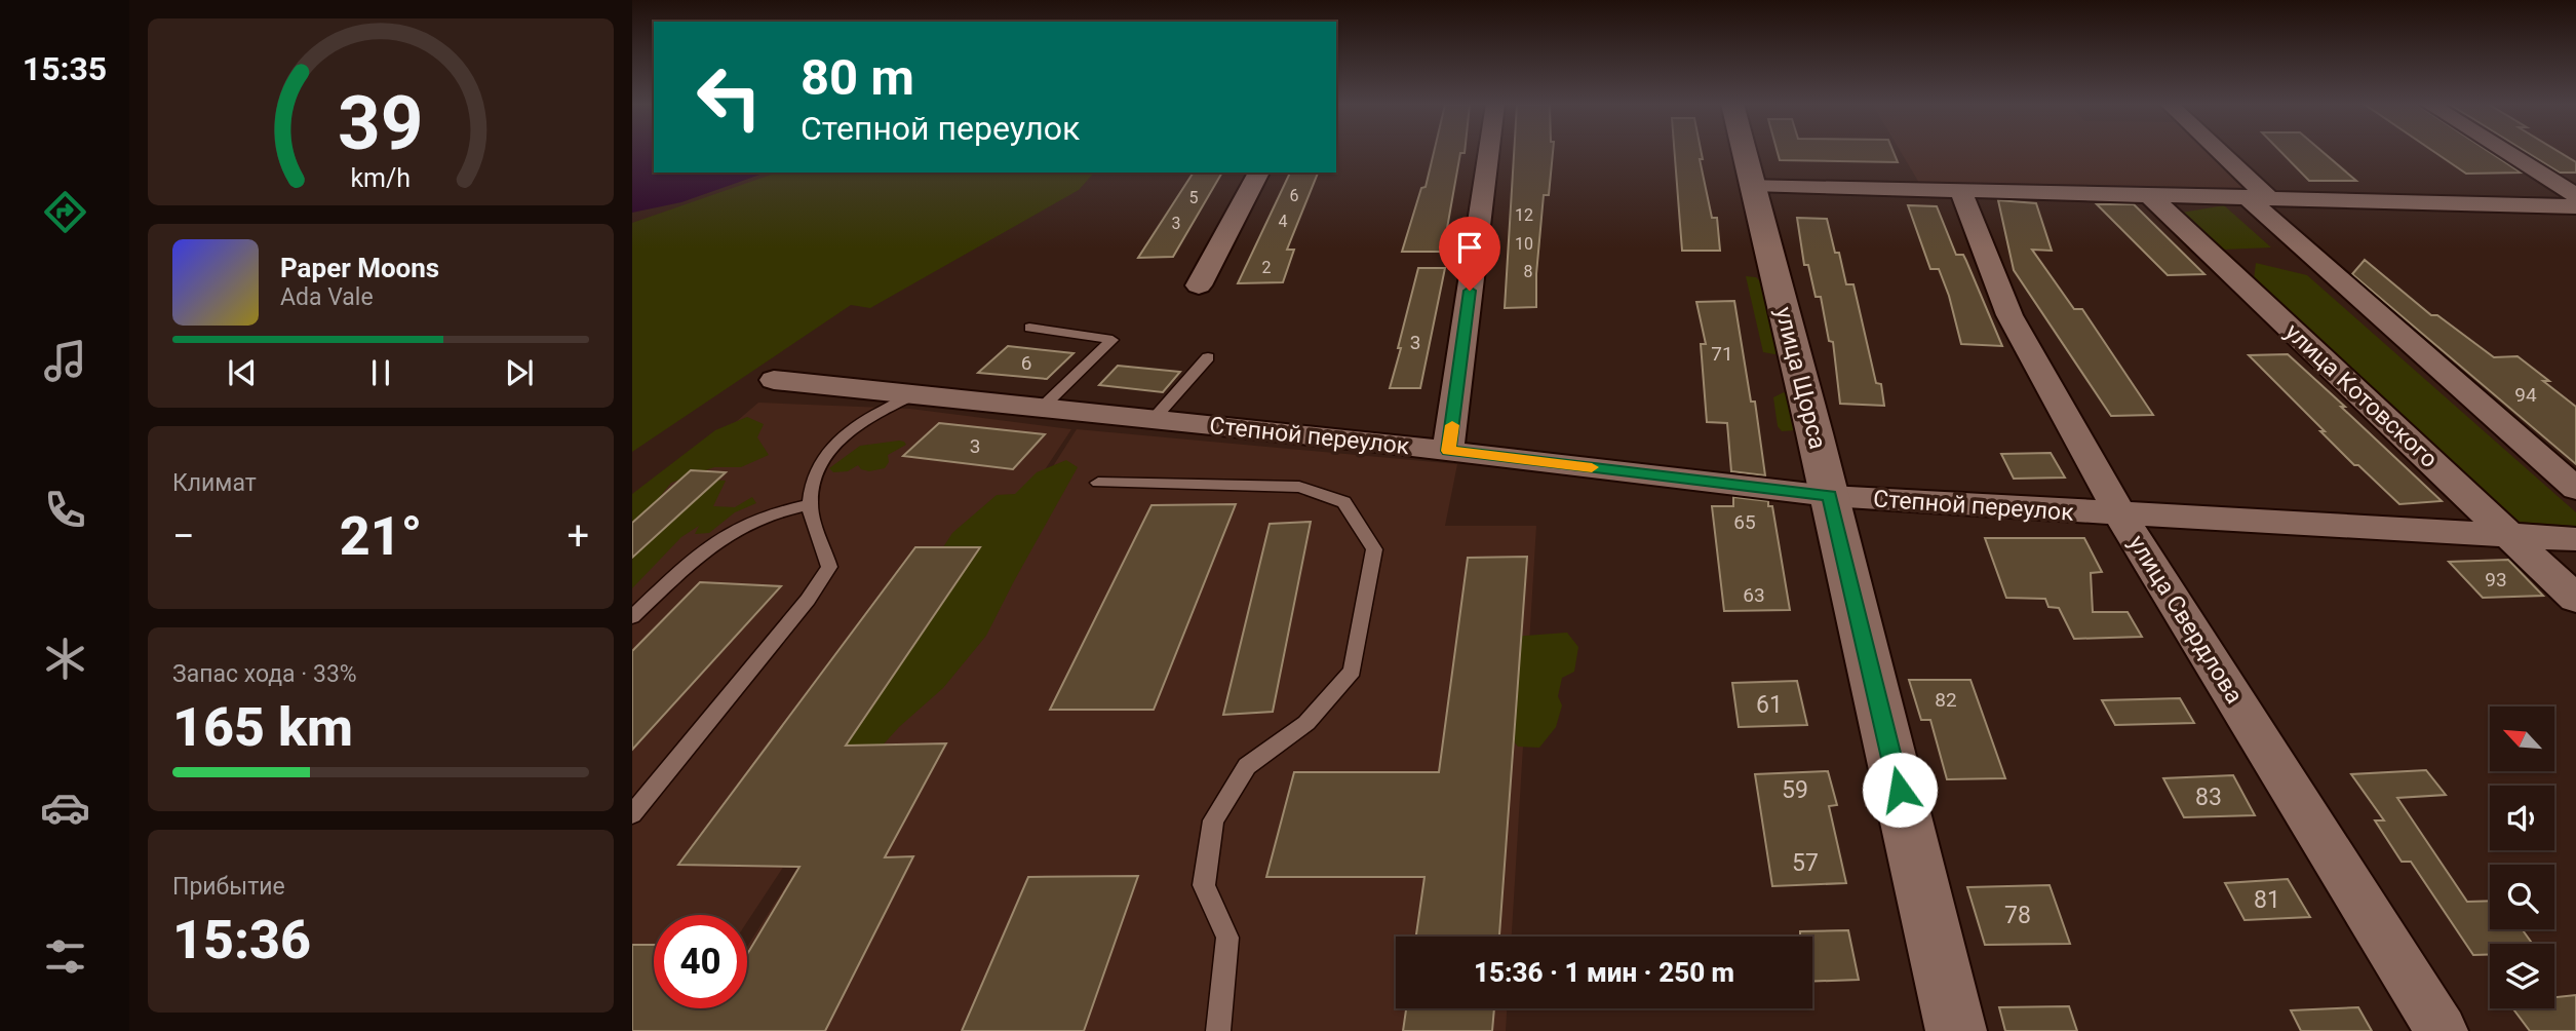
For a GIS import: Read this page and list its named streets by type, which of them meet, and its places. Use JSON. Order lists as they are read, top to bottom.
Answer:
{
  "streets": {
    "street": [
      "улица Щорса",
      "улица Котовского",
      "Степной переулок",
      "улица Свердлова"
    ]
  },
  "crossings": [
    ["улица Щорса", "Степной переулок"],
    ["улица Котовского", "Степной переулок"],
    ["Степной переулок", "улица Свердлова"]
  ],
  "house_numbers": [
    "6",
    "5",
    "12",
    "4",
    "3",
    "10",
    "2",
    "8",
    "3",
    "71",
    "6",
    "94",
    "3",
    "65",
    "93",
    "63",
    "82",
    "61",
    "59",
    "83",
    "57",
    "81",
    "78"
  ],
  "north": "top left",
  "page": {
    "tabs": "15:35",
    "turn": ["80 m", "Степной переулок"],
    "song": ["Paper Moons", "Ada Vale"],
    "tile": [
      "Климат",
      ["Запас хода · 33%", "165 km"],
      ["Прибытие", "15:36"]
    ],
    "heat": ["−", "21°", "+"],
    "limit": "40",
    "trip": "15:36 · 1 мин · 250 m",
    "gauge": ["39", "km/h"]
  }
}
